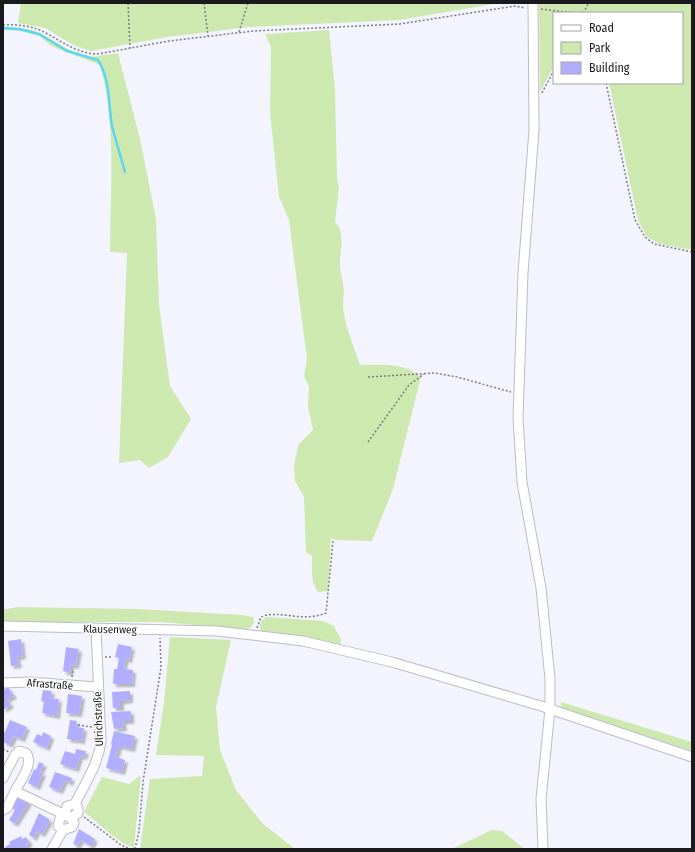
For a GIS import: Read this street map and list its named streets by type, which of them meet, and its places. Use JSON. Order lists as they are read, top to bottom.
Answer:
{
  "streets": {
    "street": ["Klausenweg", "Afrastraße", "Ulrichstraße"]
  },
  "crossings": [
    ["Klausenweg", "Ulrichstraße"],
    ["Afrastraße", "Ulrichstraße"]
  ],
  "legend": ["Road", "Park", "Building"]
}
